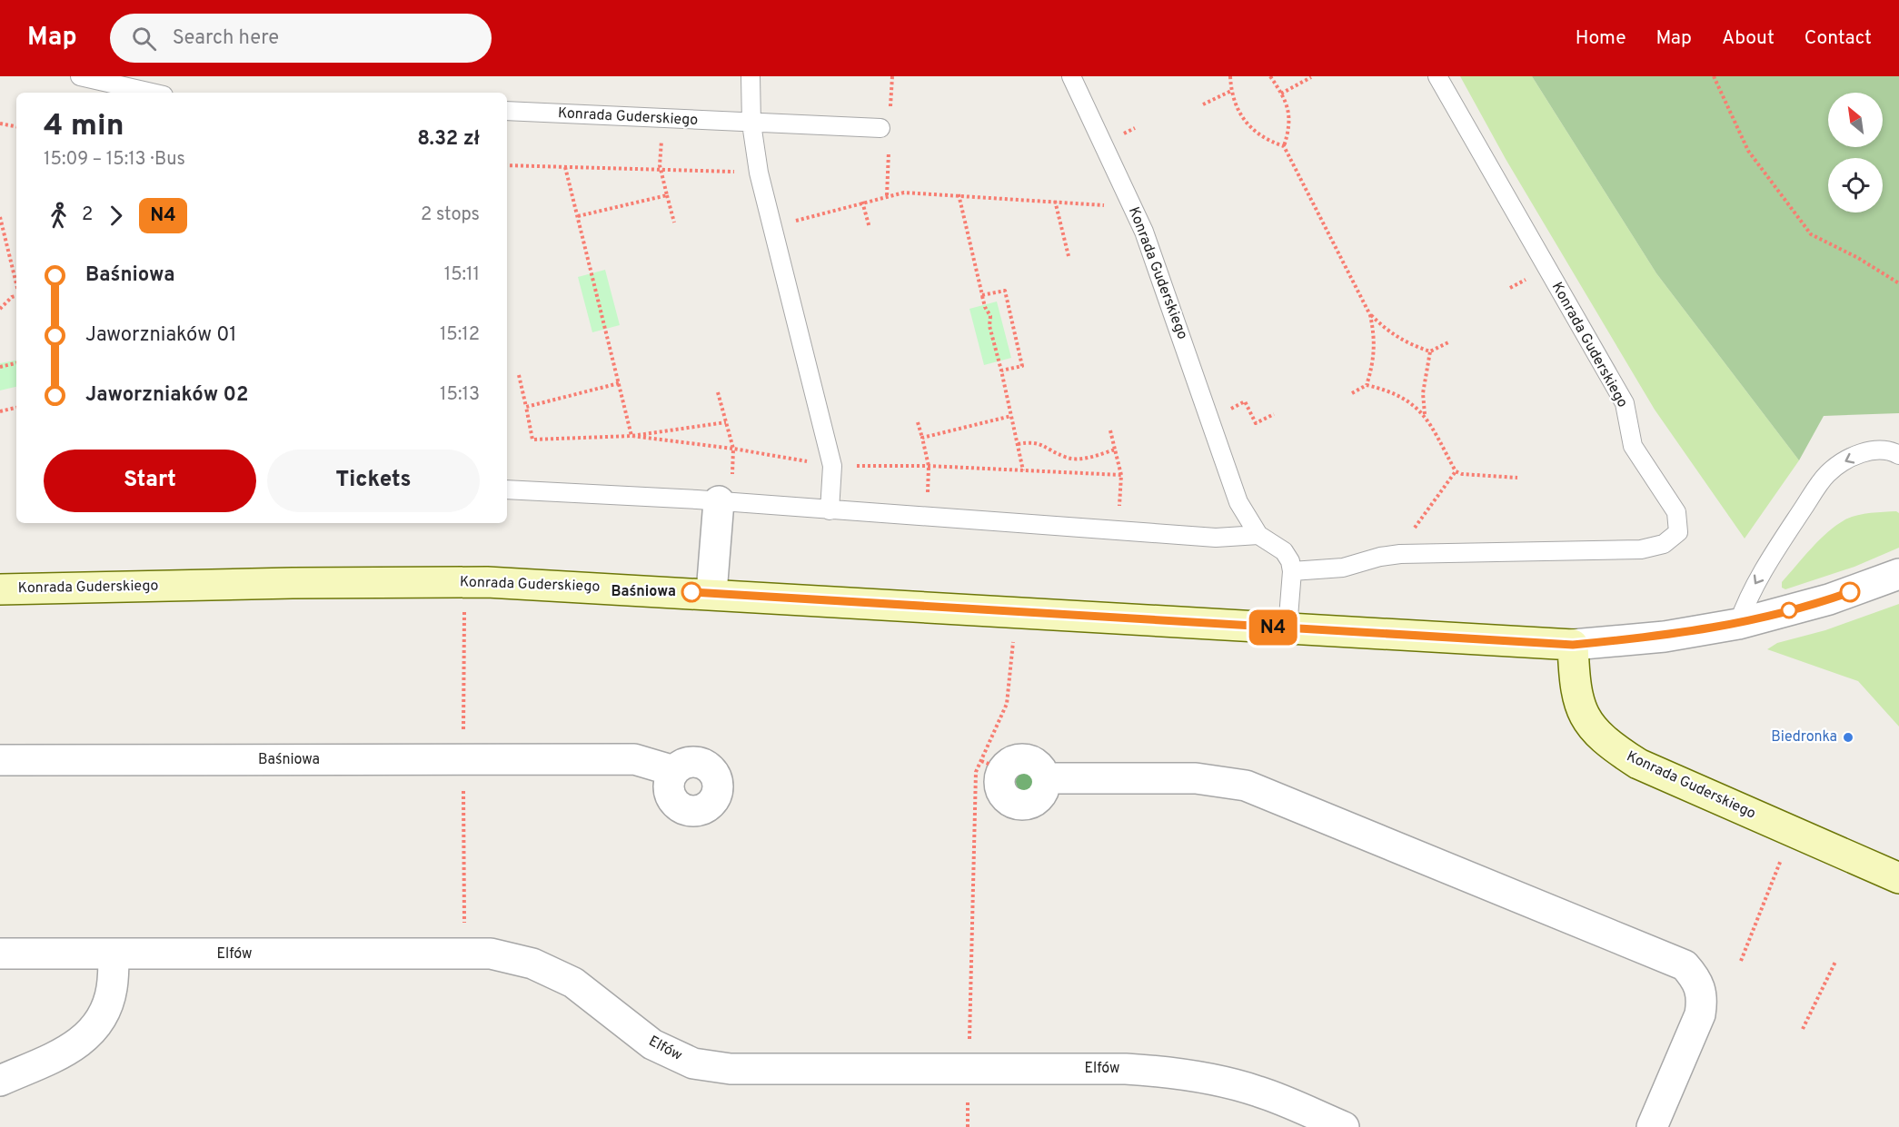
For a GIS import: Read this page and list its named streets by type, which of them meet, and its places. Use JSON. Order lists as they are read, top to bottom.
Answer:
{
  "streets": {
    "street": ["Konrada Guderskiego", "Baśniowa", "Elfów"]
  },
  "places": ["Baśniowa", "Biedronka"],
  "lines": ["bus line N4"],
  "north": "top left",
  "page": {
    "header": "Map",
    "search": "Search here",
    "nav": [
      "Home",
      "Map",
      "About",
      "Contact"
    ],
    "on_map": "N4",
    "heading": ["4 min", "15:09 – 15:13 · Bus", "8.32 zł"],
    "legs": ["2", "N4", "2 stops"],
    "list": [
      {
        "name": "Baśniowa",
        "value": "15:11"
      },
      {
        "name": "Jaworzniaków 01",
        "value": "15:12"
      },
      {
        "name": "Jaworzniaków 02",
        "value": "15:13"
      }
    ],
    "buttons": ["Start", "Tickets"]
  }
}
